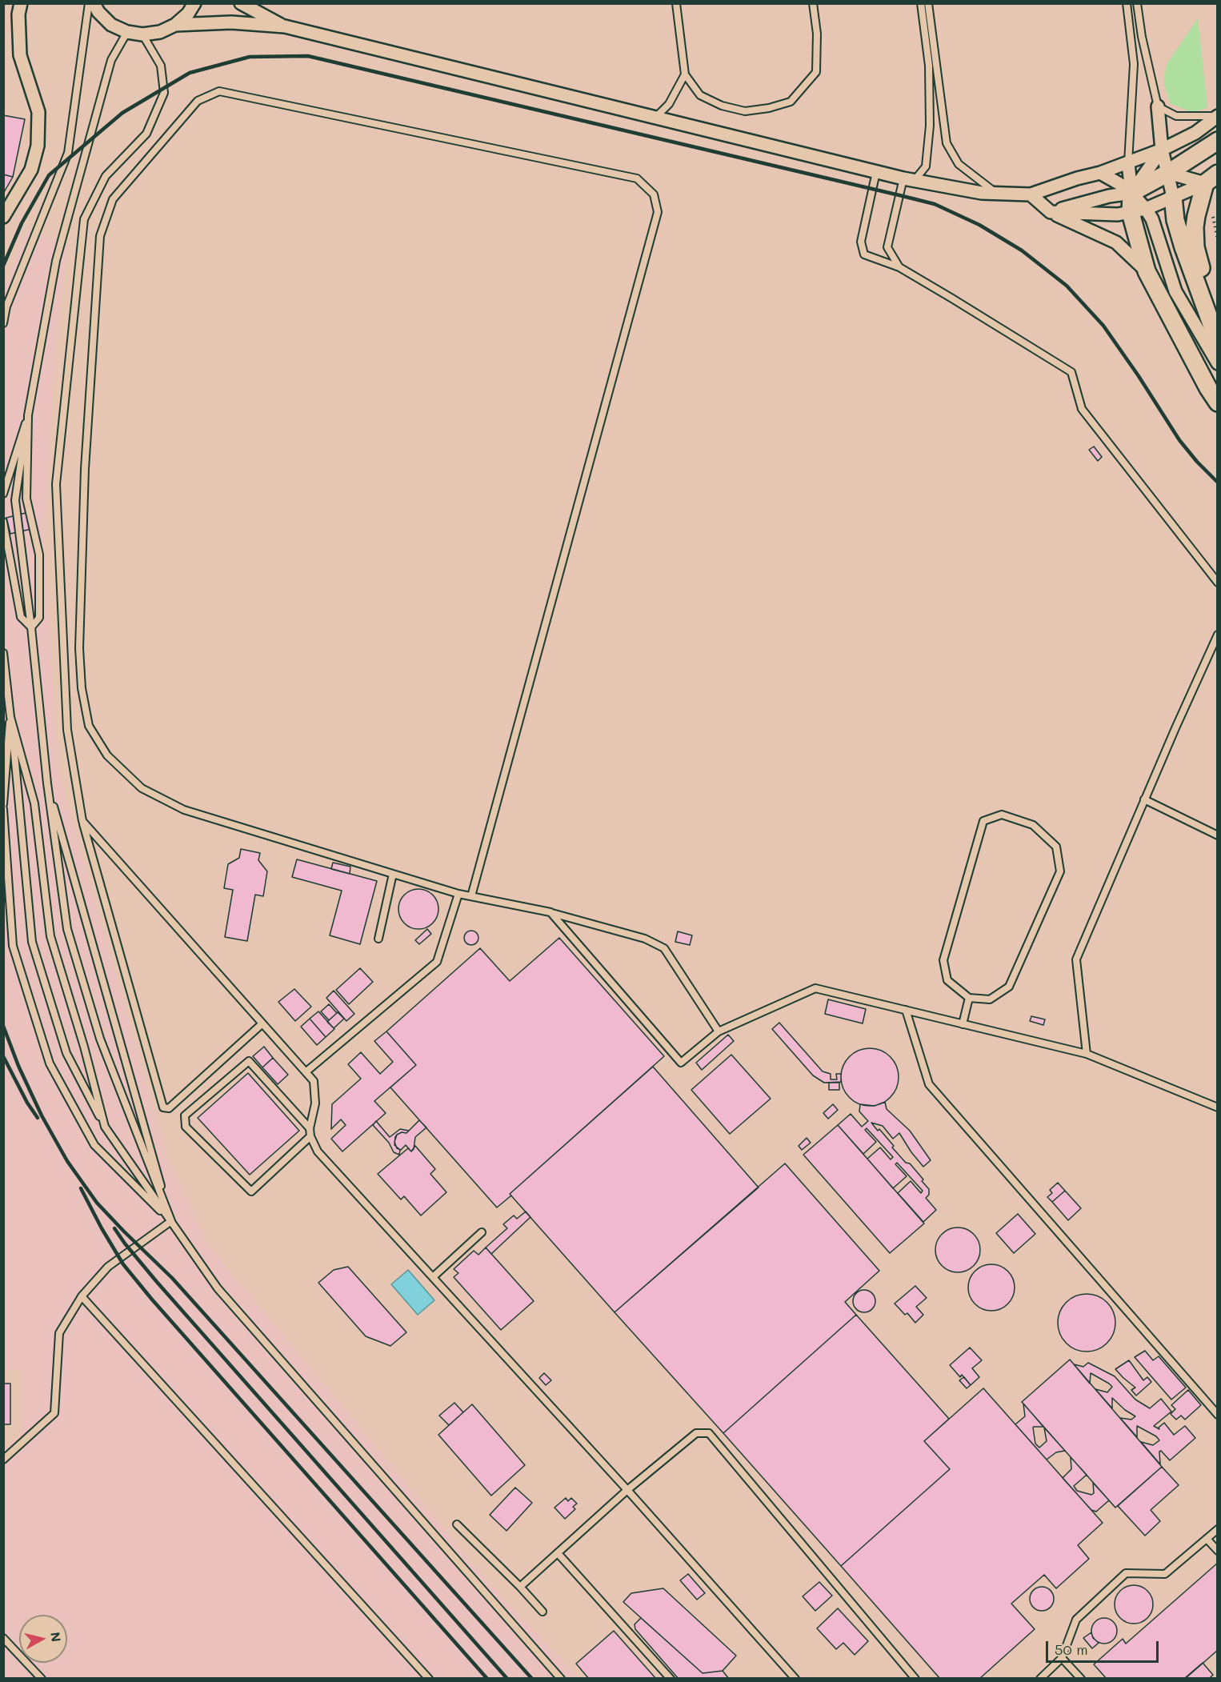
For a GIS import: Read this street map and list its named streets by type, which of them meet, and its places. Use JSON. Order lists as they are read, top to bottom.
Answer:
{
  "scale_bar": "50 m",
  "north": "right"
}
